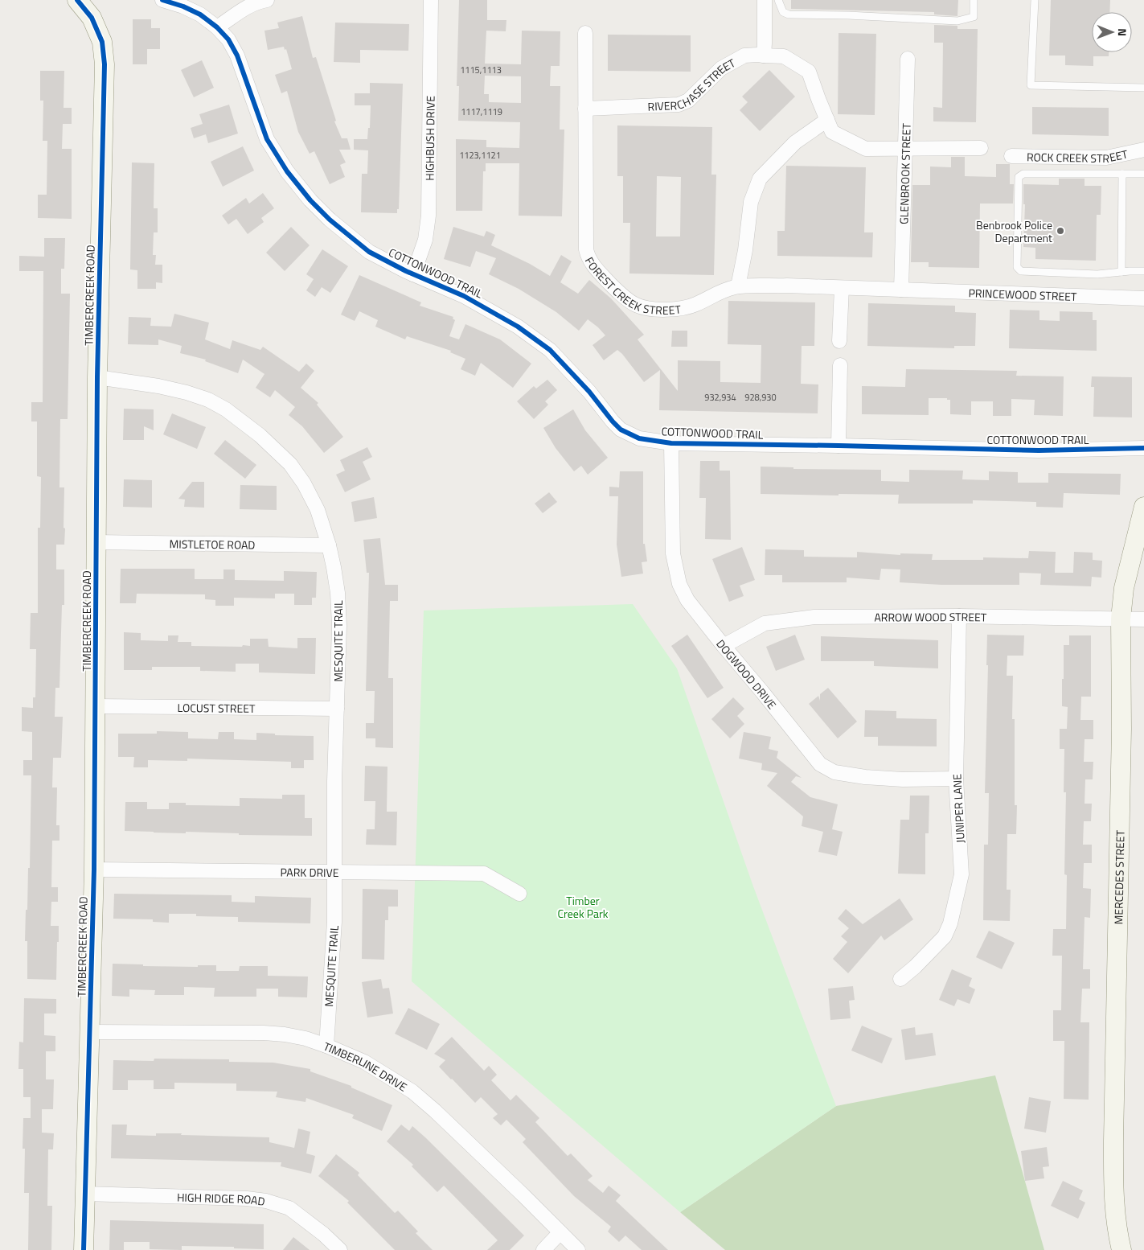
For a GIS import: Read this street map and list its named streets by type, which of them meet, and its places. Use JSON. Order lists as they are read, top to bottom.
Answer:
{
  "streets": {
    "street": [
      "RIVERCHASE STREET",
      "HIGHBUSH DRIVE",
      "ROCK CREEK STREET",
      "GLENBROOK STREET",
      "COTTONWOOD TRAIL",
      "FOREST CREEK STREET",
      "PRINCEWOOD STREET",
      "TIMBERCREEK ROAD",
      "MISTLETOE ROAD",
      "ARROW WOOD STREET",
      "MESQUITE TRAIL",
      "DOGWOOD DRIVE",
      "LOCUST STREET",
      "JUNIPER LANE",
      "PARK DRIVE",
      "MERCEDES STREET",
      "TIMBERLINE DRIVE",
      "HIGH RIDGE ROAD"
    ]
  },
  "crossings": [
    ["RIVERCHASE STREET", "FOREST CREEK STREET"],
    ["HIGHBUSH DRIVE", "COTTONWOOD TRAIL"],
    ["GLENBROOK STREET", "FOREST CREEK STREET"],
    ["GLENBROOK STREET", "PRINCEWOOD STREET"],
    ["COTTONWOOD TRAIL", "DOGWOOD DRIVE"],
    ["FOREST CREEK STREET", "PRINCEWOOD STREET"],
    ["TIMBERCREEK ROAD", "MISTLETOE ROAD"],
    ["TIMBERCREEK ROAD", "MESQUITE TRAIL"],
    ["TIMBERCREEK ROAD", "LOCUST STREET"],
    ["TIMBERCREEK ROAD", "PARK DRIVE"],
    ["TIMBERCREEK ROAD", "TIMBERLINE DRIVE"],
    ["TIMBERCREEK ROAD", "HIGH RIDGE ROAD"],
    ["MISTLETOE ROAD", "MESQUITE TRAIL"],
    ["ARROW WOOD STREET", "DOGWOOD DRIVE"],
    ["ARROW WOOD STREET", "JUNIPER LANE"],
    ["ARROW WOOD STREET", "MERCEDES STREET"],
    ["MESQUITE TRAIL", "LOCUST STREET"],
    ["MESQUITE TRAIL", "PARK DRIVE"],
    ["MESQUITE TRAIL", "TIMBERLINE DRIVE"],
    ["DOGWOOD DRIVE", "JUNIPER LANE"]
  ],
  "parks": ["Timber Creek Park"],
  "places": ["Benbrook Police Department"],
  "house_numbers": [
    "1115,1113",
    "1117,1119",
    "1123,1121",
    "932,934",
    "928,930"
  ],
  "north": "right"
}
